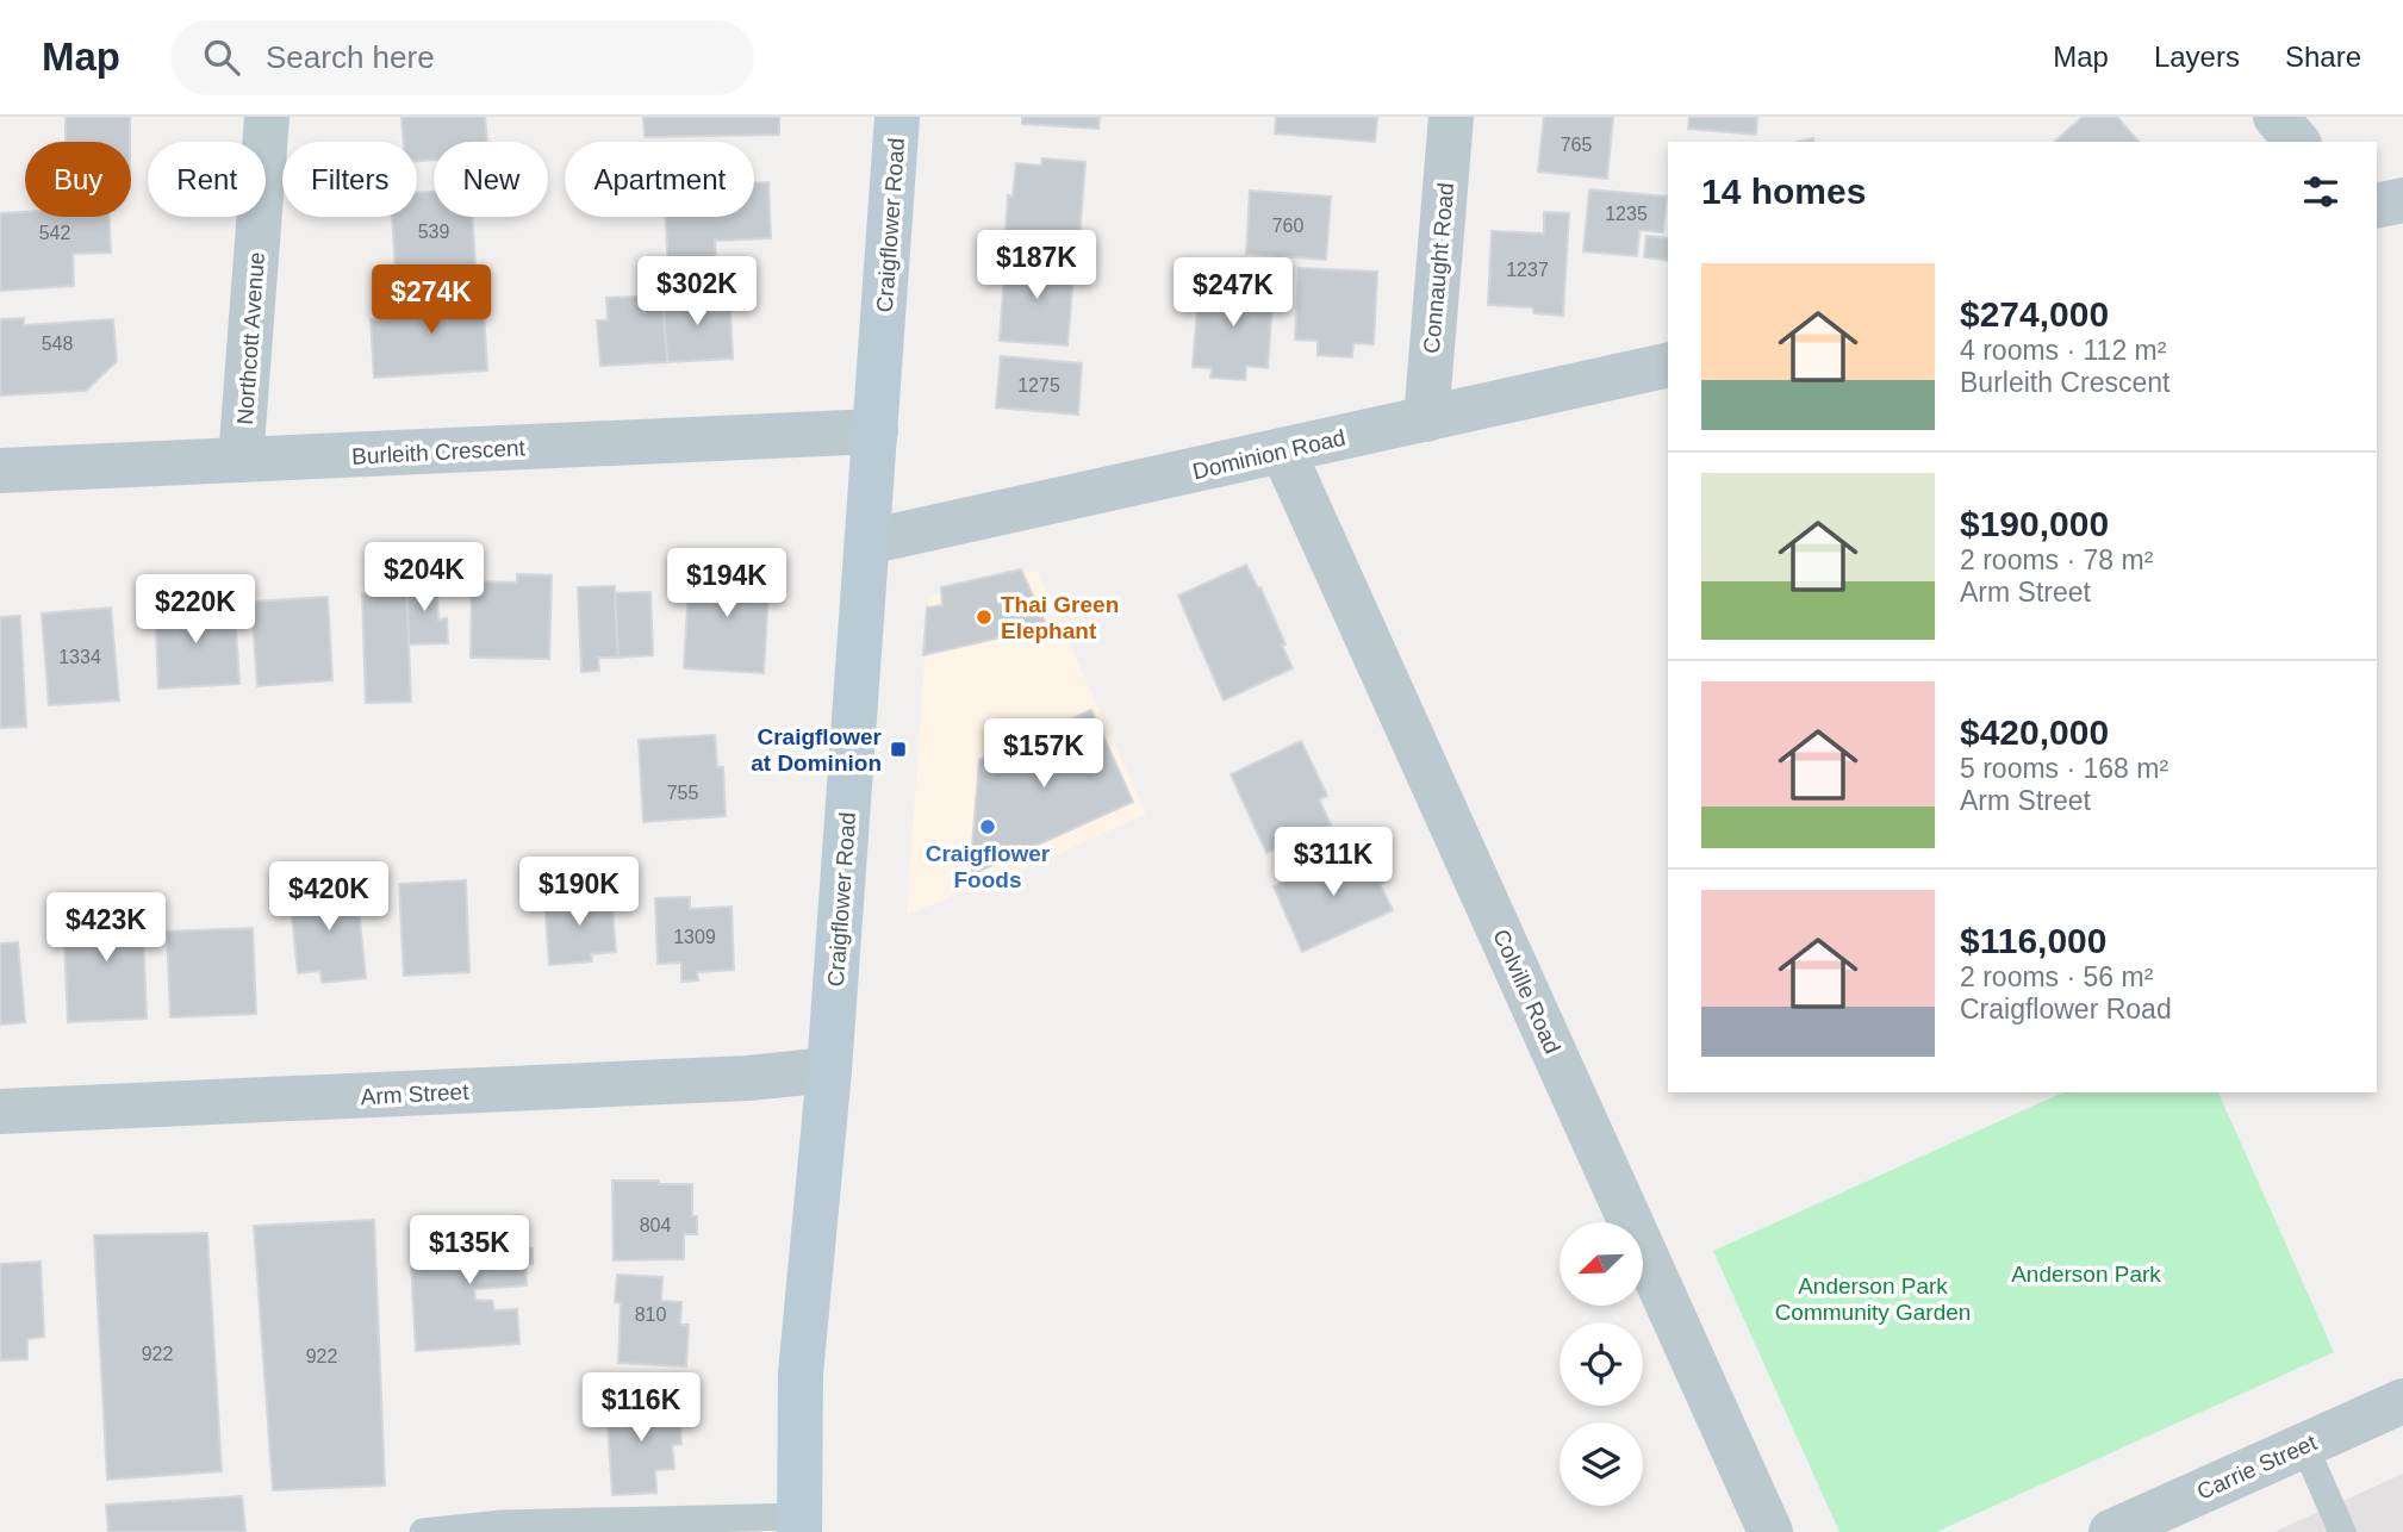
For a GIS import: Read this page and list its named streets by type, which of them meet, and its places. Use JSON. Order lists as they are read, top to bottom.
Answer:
{
  "streets": {
    "main road": ["Craigflower Road"],
    "street": [
      "Connaught Road",
      "Northcott Avenue",
      "Burleith Crescent",
      "Dominion Road",
      "Colville Road",
      "Arm Street",
      "Carrie Street"
    ]
  },
  "crossings": [
    ["Craigflower Road", "Burleith Crescent"],
    ["Craigflower Road", "Dominion Road"],
    ["Craigflower Road", "Arm Street"],
    ["Connaught Road", "Dominion Road"],
    ["Northcott Avenue", "Burleith Crescent"],
    ["Dominion Road", "Colville Road"]
  ],
  "parks": ["Anderson Park", "Anderson Park Community Garden"],
  "places": {
    "other": ["Thai Green Elephant", "Craigflower Foods"],
    "transit": ["Craigflower at Dominion"]
  },
  "house_numbers": [
    "765",
    "1235",
    "760",
    "539",
    "542",
    "1237",
    "548",
    "1275",
    "1334",
    "755",
    "1309",
    "804",
    "810",
    "922",
    "922"
  ],
  "north": "bottom left",
  "page": {
    "header": "Map",
    "search": "Search here",
    "nav": ["Map", "Layers", "Share"],
    "chip": [
      "Buy",
      "Rent",
      "Filters",
      "New",
      "Apartment"
    ],
    "heading": "14 homes",
    "price": [
      "$187K",
      "$302K",
      "$247K",
      "$274K",
      "$204K",
      "$194K",
      "$220K",
      "$157K",
      "$311K",
      "$190K",
      "$420K",
      "$423K",
      "$135K",
      "$116K"
    ],
    "list": [
      {
        "name": "$274,000",
        "note": "4 rooms · 112 m² · Burleith Crescent"
      },
      {
        "name": "$190,000",
        "note": "2 rooms · 78 m² · Arm Street"
      },
      {
        "name": "$420,000",
        "note": "5 rooms · 168 m² · Arm Street"
      },
      {
        "name": "$116,000",
        "note": "2 rooms · 56 m² · Craigflower Road"
      }
    ]
  }
}
